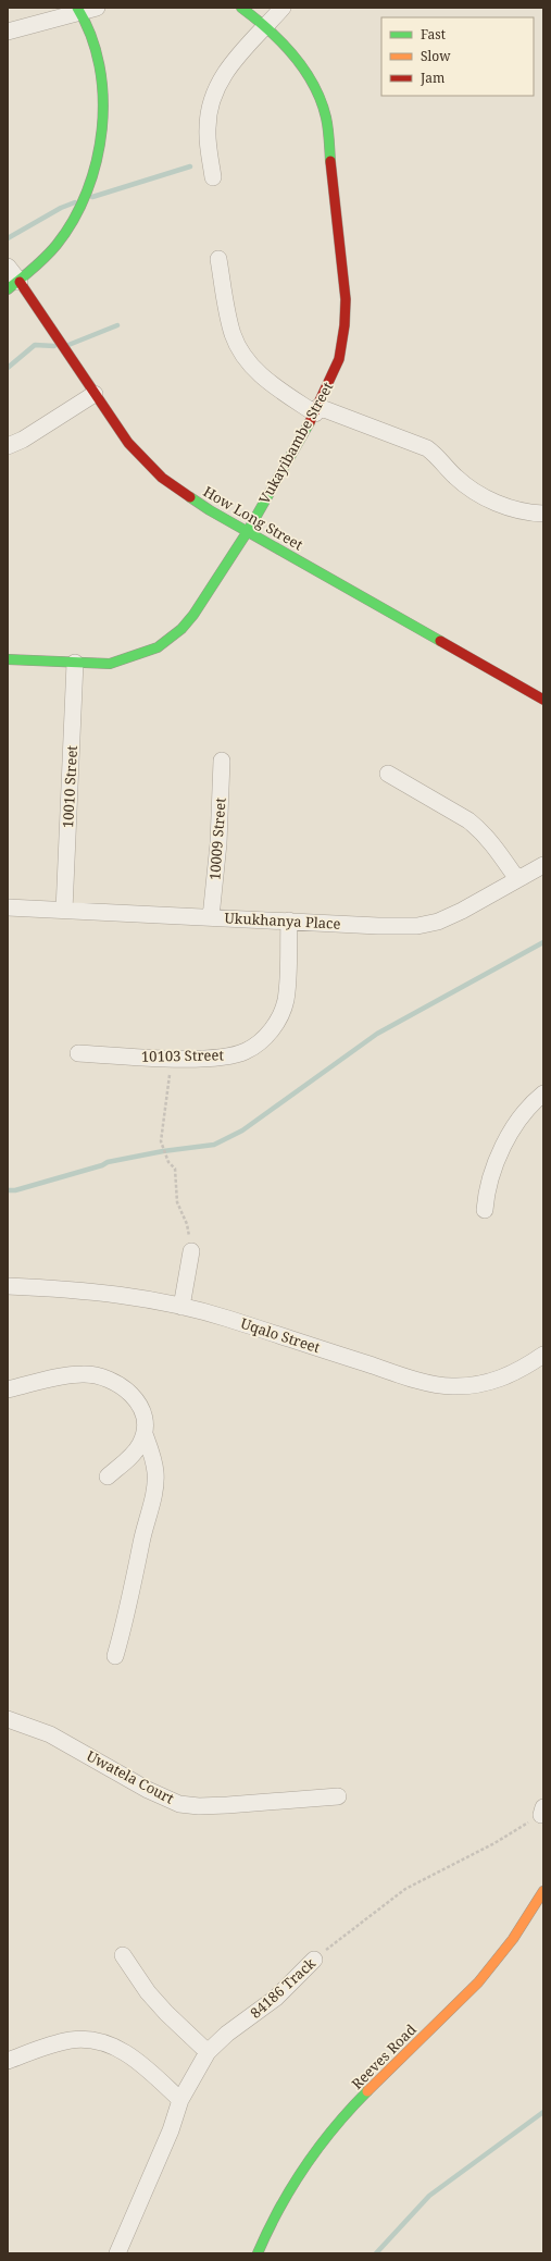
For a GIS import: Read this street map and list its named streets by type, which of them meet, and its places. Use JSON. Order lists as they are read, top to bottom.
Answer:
{
  "streets": {
    "street": [
      "Vukayibambe Street",
      "How Long Street",
      "10010 Street",
      "10009 Street",
      "Ukukhanya Place",
      "10103 Street",
      "Uqalo Street",
      "Uwatela Court",
      "84186 Track",
      "Reeves Road"
    ]
  },
  "crossings": [
    ["Vukayibambe Street", "How Long Street"],
    ["Vukayibambe Street", "10010 Street"],
    ["10010 Street", "Ukukhanya Place"],
    ["10009 Street", "Ukukhanya Place"],
    ["Ukukhanya Place", "10103 Street"]
  ],
  "legend": ["Fast", "Slow", "Jam"]
}
